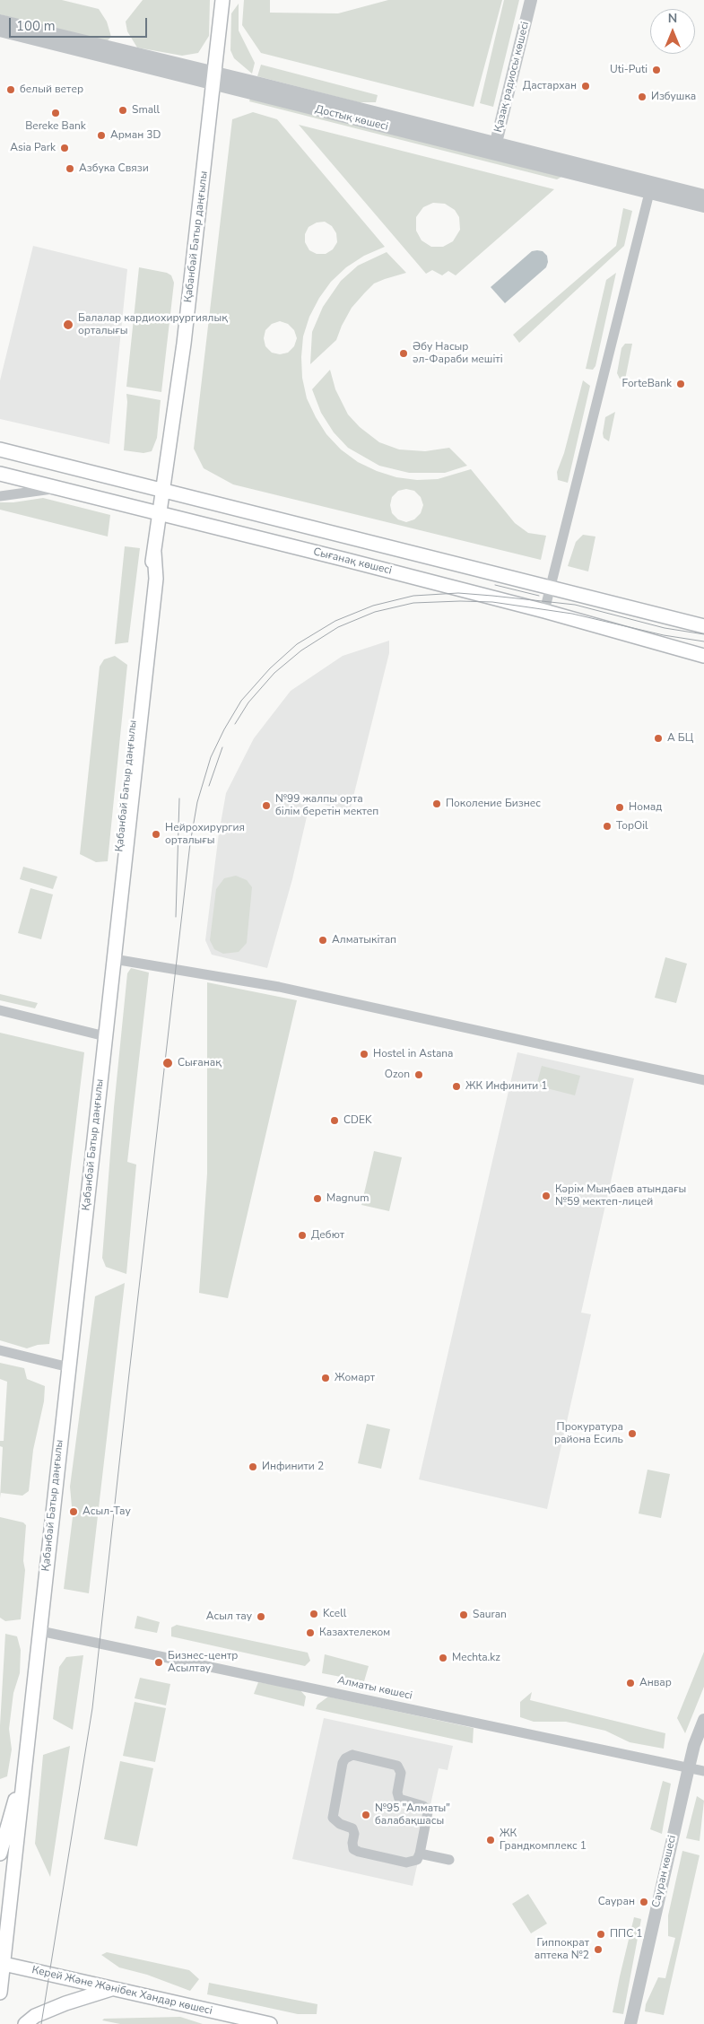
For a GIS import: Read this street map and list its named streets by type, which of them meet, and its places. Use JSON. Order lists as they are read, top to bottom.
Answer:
{
  "streets": {
    "main road": ["Қабанбай Батыр даңғылы", "Сығанақ көшесі", "Керей Және Жәнібек Хандар көшесі"],
    "street": [
      "Қазақ радиосы көшесі",
      "Достық көшесі",
      "Алматы көшесі",
      "Сауран көшесі"
    ]
  },
  "crossings": [
    ["Қазақ радиосы көшесі", "Достық көшесі"],
    ["Достық көшесі", "Қабанбай Батыр даңғылы"],
    ["Қабанбай Батыр даңғылы", "Сығанақ көшесі"],
    ["Қабанбай Батыр даңғылы", "Алматы көшесі"],
    ["Қабанбай Батыр даңғылы", "Керей Және Жәнібек Хандар көшесі"],
    ["Алматы көшесі", "Сауран көшесі"]
  ],
  "places": [
    "Uti-Puti",
    "Дастархан",
    "белый ветер",
    "Избушка",
    "Small",
    "Bereke Bank",
    "Арман 3D",
    "Asia Park",
    "Азбука Связи",
    "Балалар кардиохирургиялық орталығы",
    "Әбу Насыр әл-Фараби мешіті",
    "ForteBank",
    "А БЦ",
    "Поколение Бизнес",
    "№99 жалпы орта білім беретін мектеп",
    "Номад",
    "TopOil",
    "Нейрохирургия орталығы",
    "Алматыкітап",
    "Hostel in Astana",
    "Сығанақ",
    "Ozon",
    "ЖК Инфинити 1",
    "CDEK",
    "Кәрім Мыңбаев атындағы №59 мектеп-лицей",
    "Magnum",
    "Дебют",
    "Жомарт",
    "Прокуратура района Есиль",
    "Инфинити 2",
    "Асыл-Тау",
    "Kcell",
    "Sauran",
    "Асыл тау",
    "Казахтелеком",
    "Mechta.kz",
    "Бизнес-центр Асылтау",
    "Анвар",
    "№95 \"Алматы\" балабақшасы",
    "ЖК Грандкомплекс 1",
    "Сауран",
    "ППС 1",
    "Гиппократ аптека №2"
  ],
  "scale_bar": "100 m",
  "north": "top"
}
